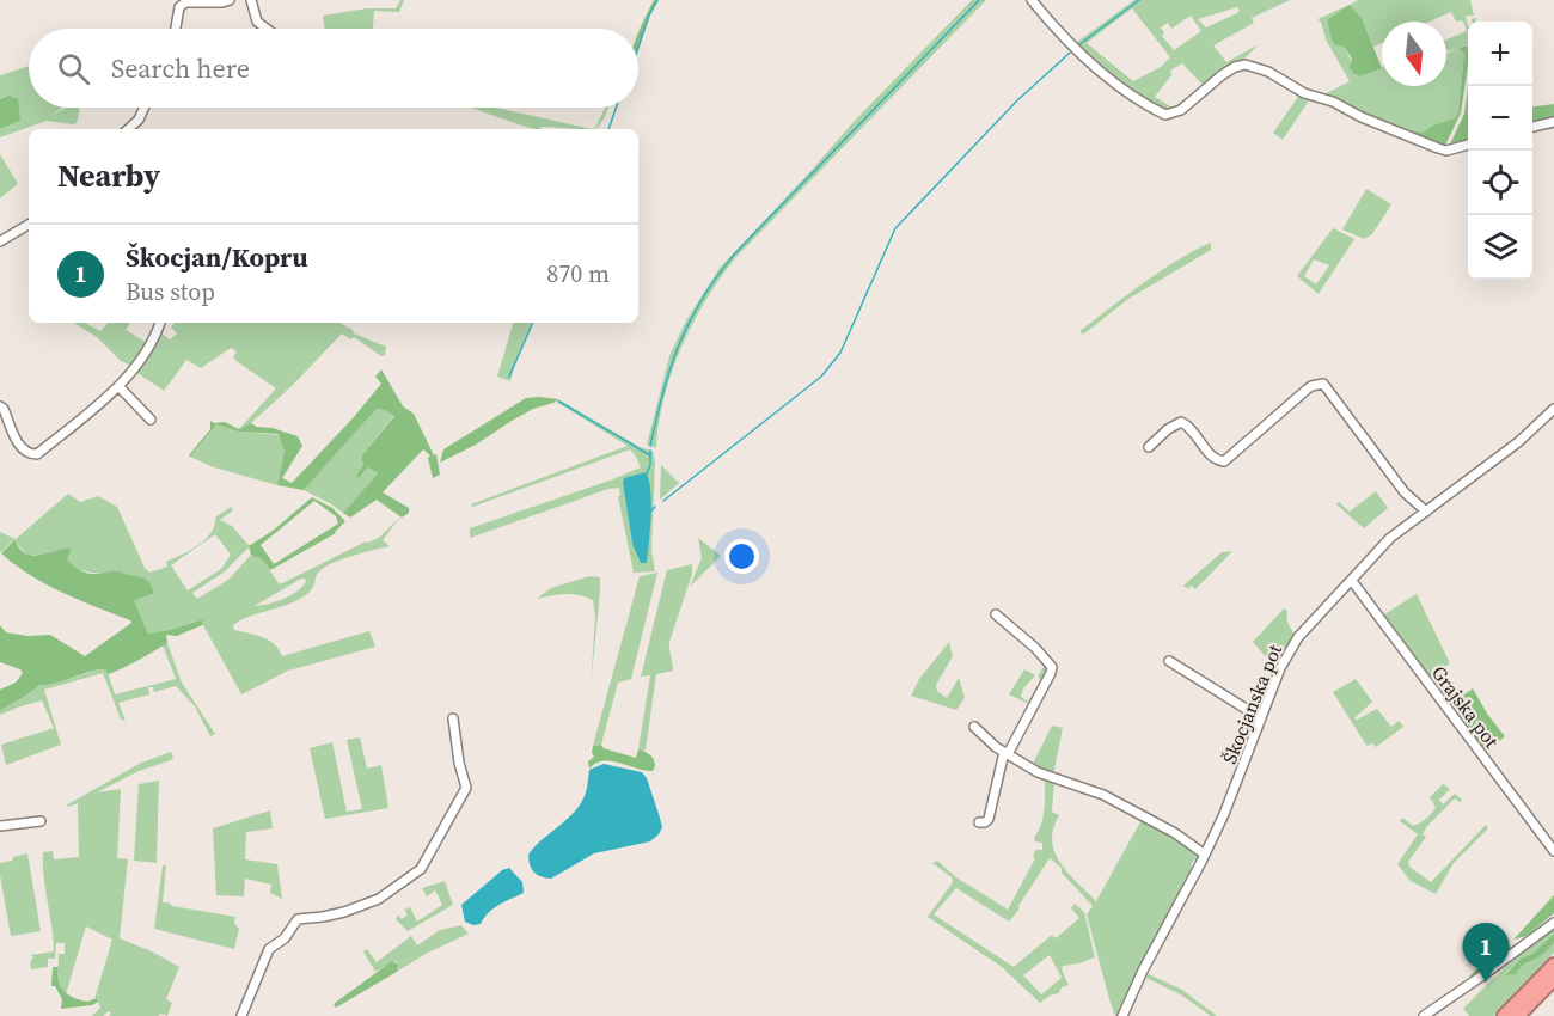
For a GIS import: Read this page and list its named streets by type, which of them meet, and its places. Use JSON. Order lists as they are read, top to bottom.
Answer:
{
  "streets": {
    "street": ["Škocjanska pot", "Grajska pot"]
  },
  "crossings": [
    ["Škocjanska pot", "Grajska pot"]
  ],
  "north": "bottom",
  "page": {
    "map_buttons": ["+", "−"],
    "search": "Search here",
    "heading": "Nearby",
    "list": [
      {
        "mark": "1",
        "name": "Škocjan/Kopru",
        "note": "Bus stop",
        "value": "870 m"
      }
    ],
    "pins": "1"
  }
}
